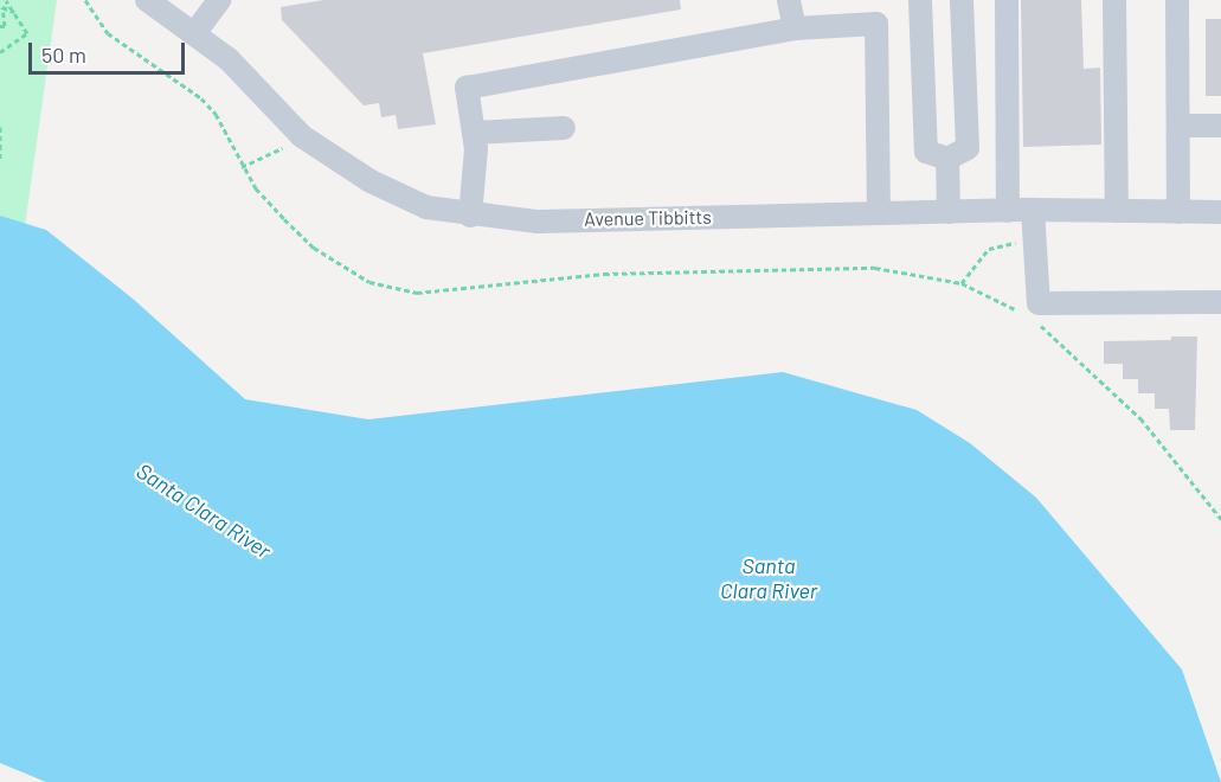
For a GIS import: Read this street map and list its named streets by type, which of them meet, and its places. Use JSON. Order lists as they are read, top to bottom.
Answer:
{
  "streets": {
    "street": ["Avenue Tibbitts"]
  },
  "water": ["Santa Clara River"],
  "scale_bar": "50 m"
}
